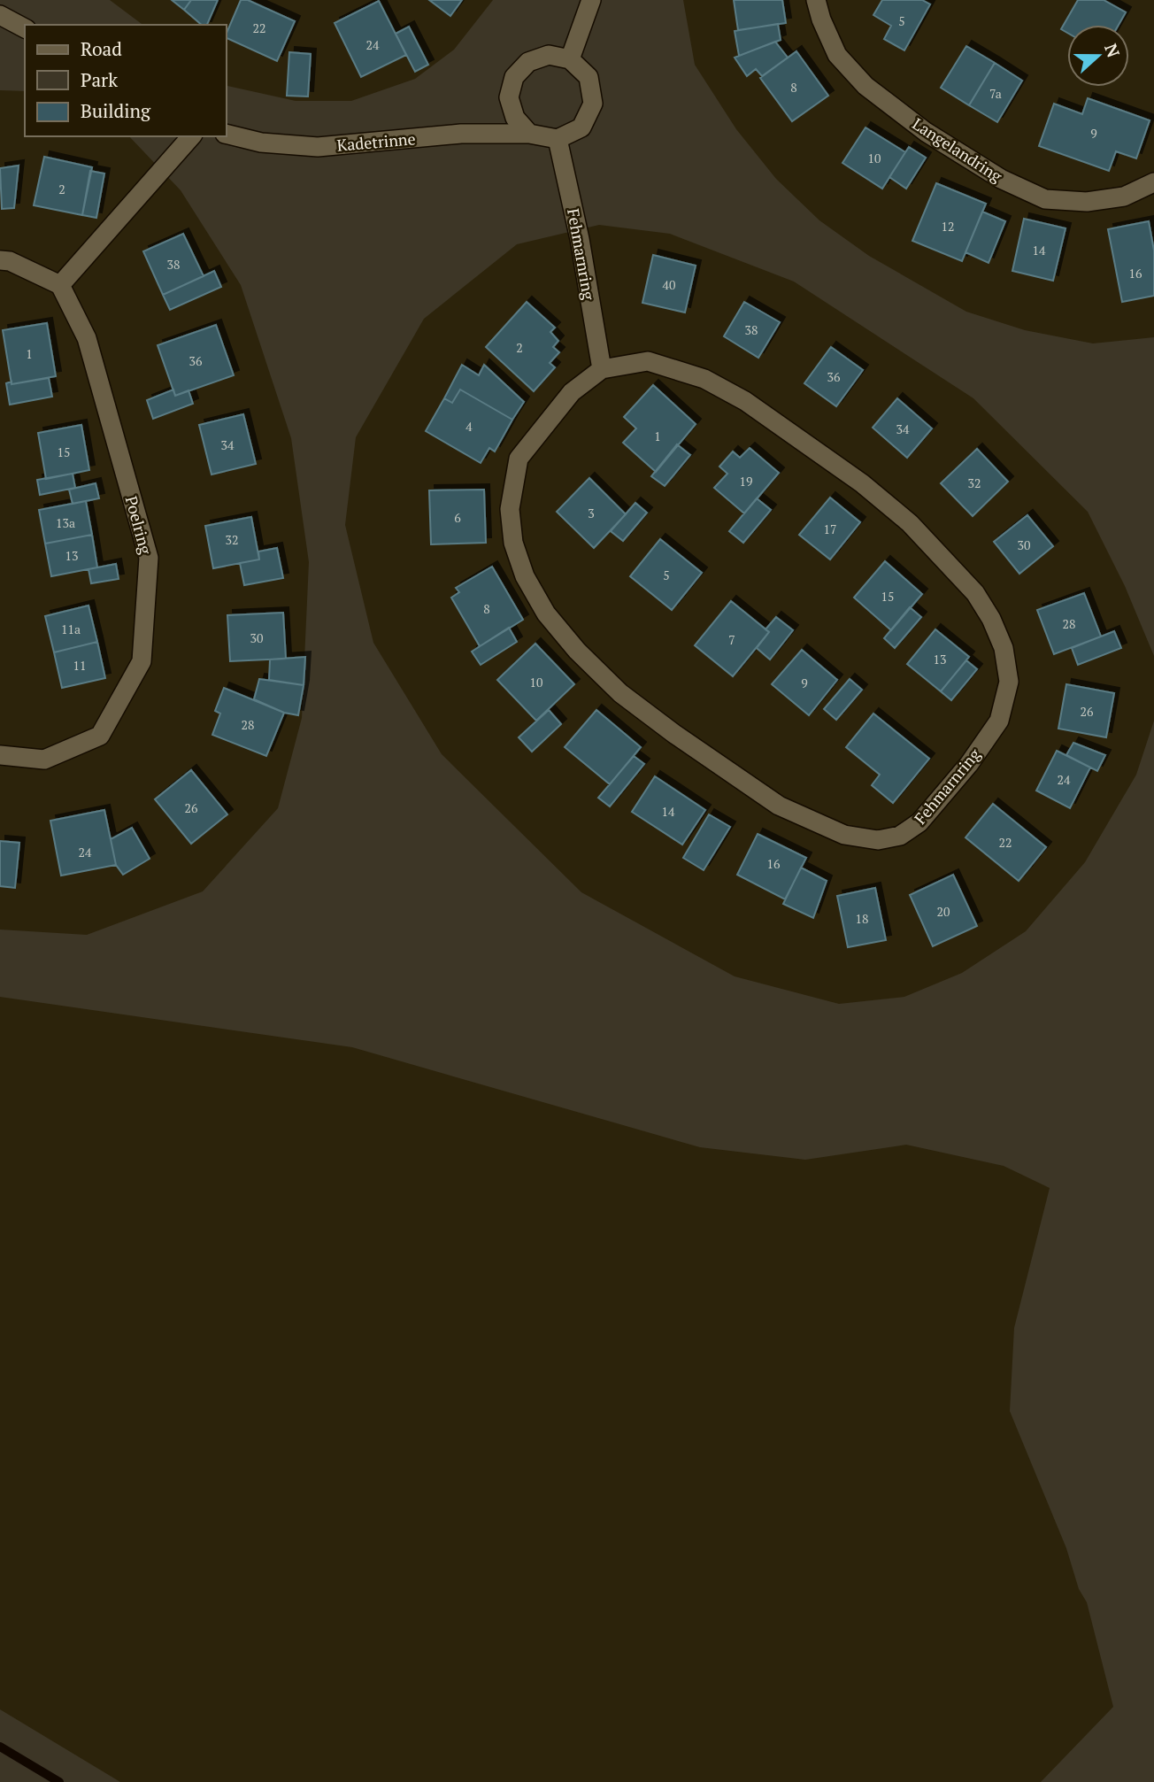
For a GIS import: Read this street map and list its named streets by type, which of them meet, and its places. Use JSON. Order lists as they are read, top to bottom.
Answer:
{
  "streets": {
    "street": [
      "Kadetrinne",
      "Langelandring",
      "Fehmarnring",
      "Poelring"
    ]
  },
  "crossings": [
    ["Kadetrinne", "Fehmarnring"]
  ],
  "house_numbers": [
    "5",
    "22",
    "24",
    "8",
    "7a",
    "9",
    "10",
    "2",
    "12",
    "14",
    "38",
    "16",
    "40",
    "38",
    "2",
    "1",
    "36",
    "36",
    "4",
    "34",
    "1",
    "34",
    "15",
    "19",
    "32",
    "3",
    "6",
    "13a",
    "17",
    "32",
    "30",
    "13",
    "5",
    "15",
    "8",
    "28",
    "11a",
    "30",
    "7",
    "13",
    "11",
    "10",
    "9",
    "26",
    "28",
    "24",
    "26",
    "14",
    "22",
    "24",
    "16",
    "20",
    "18"
  ],
  "legend": ["Road", "Park", "Building"],
  "north": "right"
}
